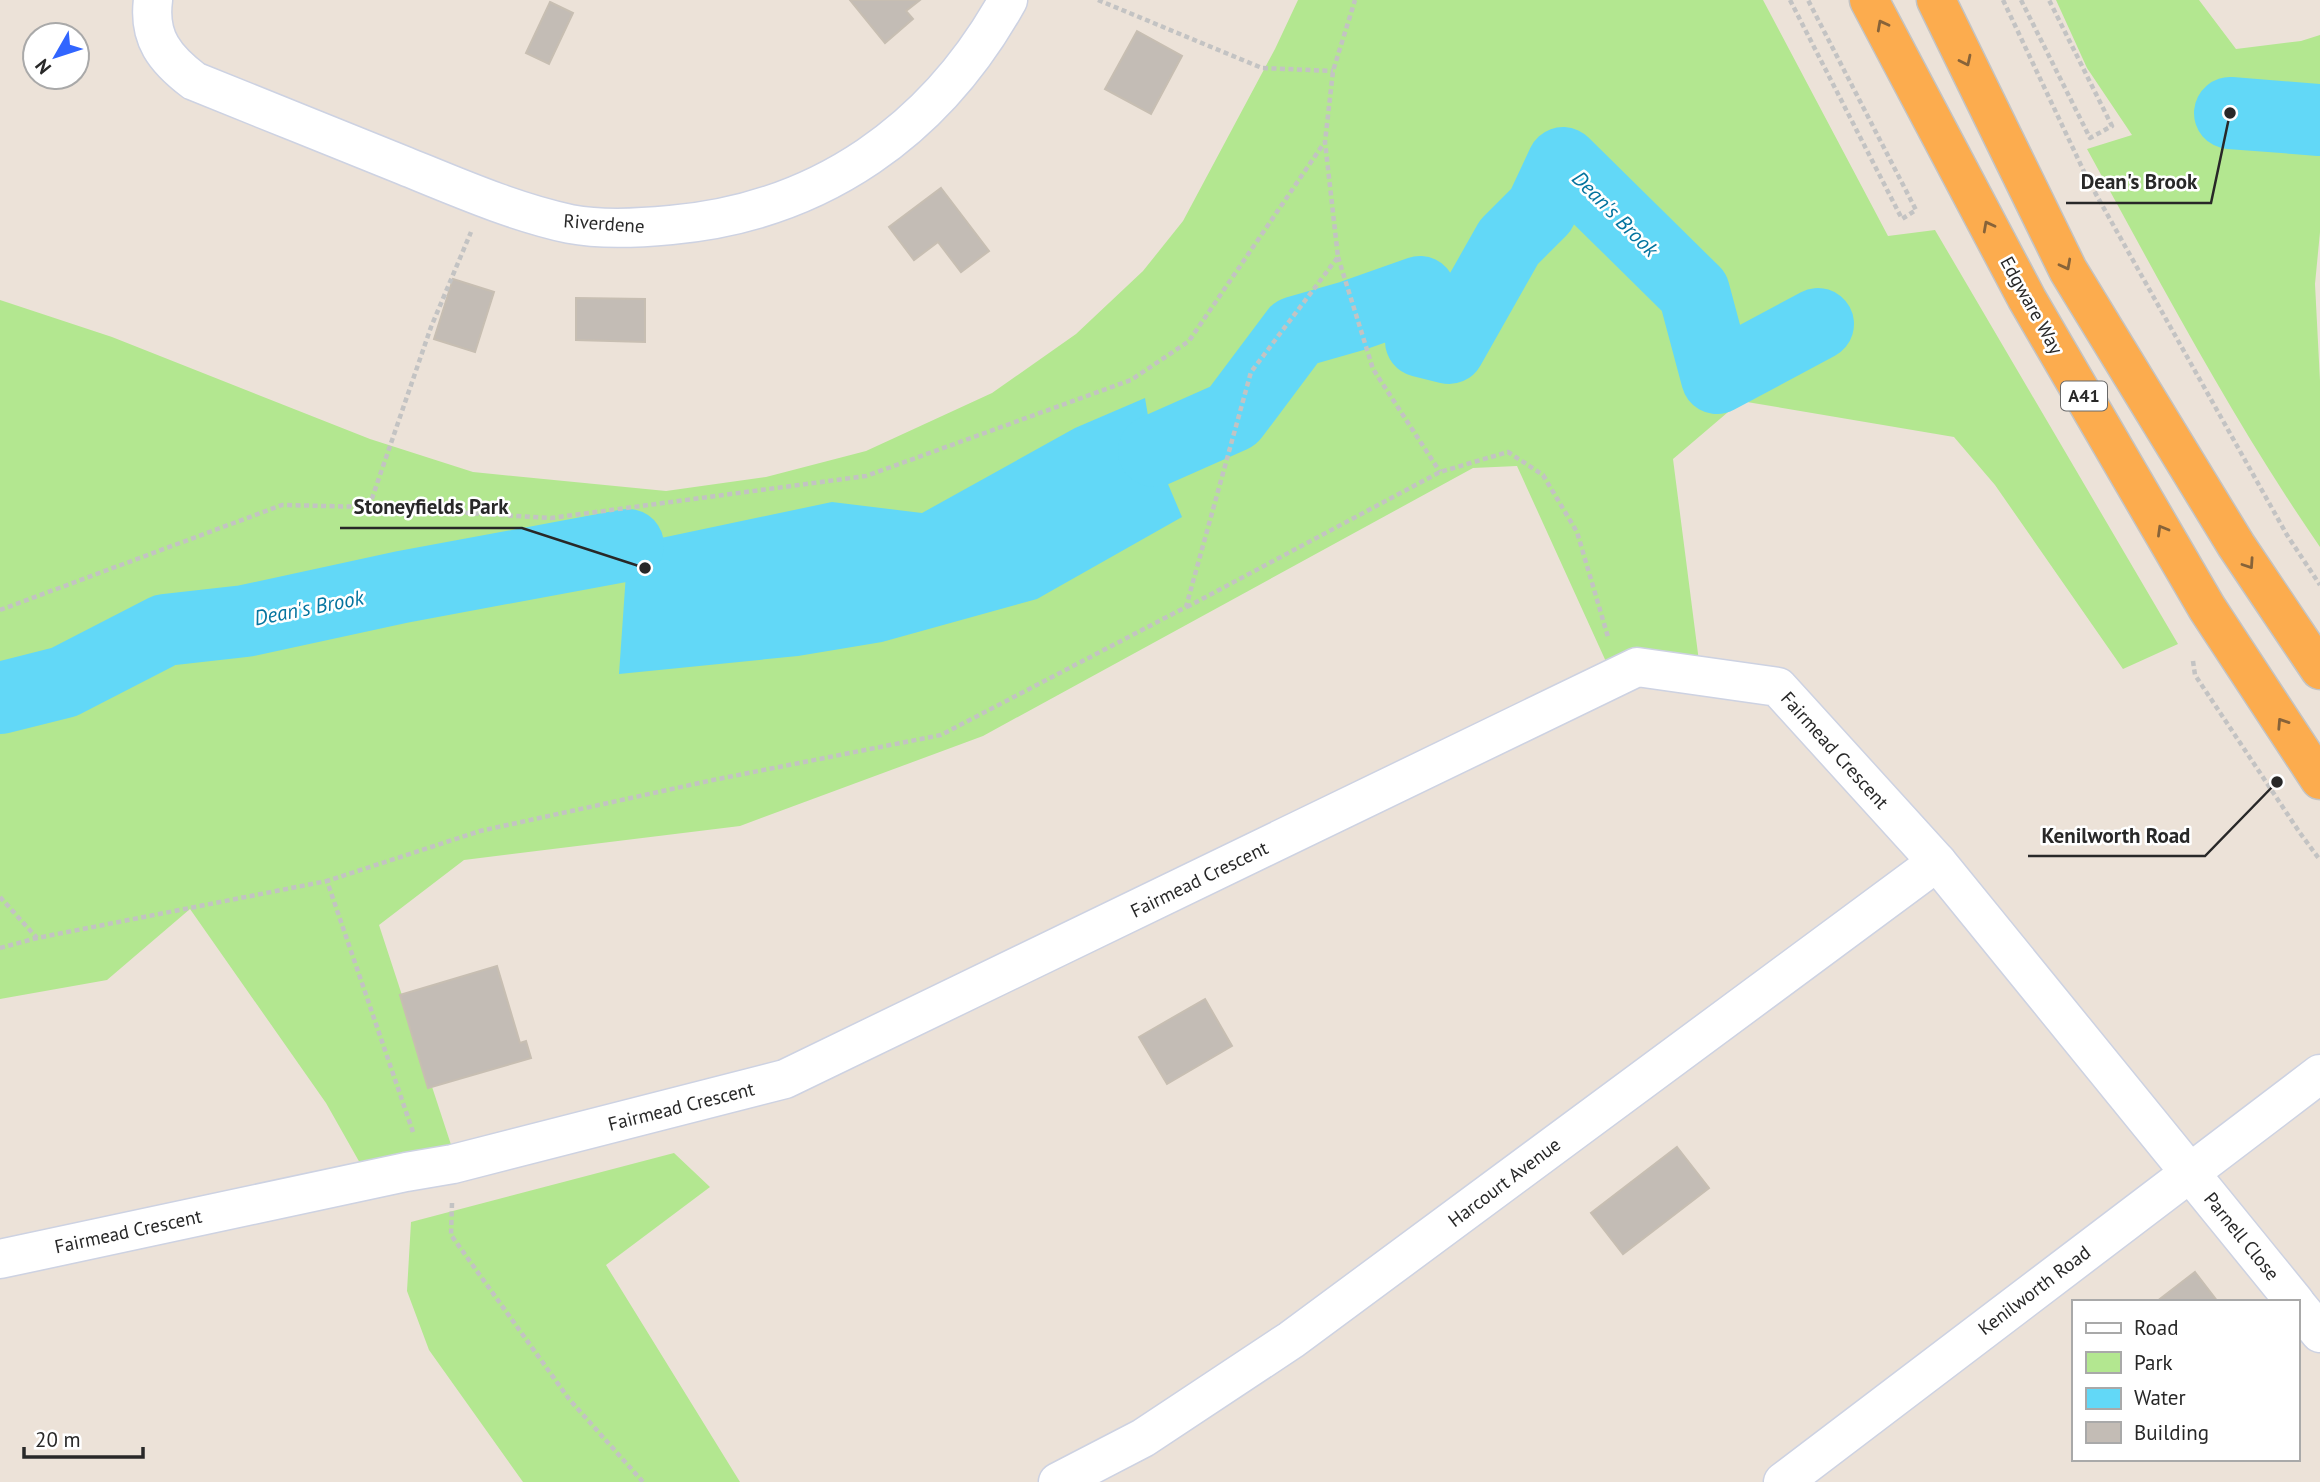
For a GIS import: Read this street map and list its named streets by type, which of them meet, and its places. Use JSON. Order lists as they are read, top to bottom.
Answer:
{
  "streets": {
    "highway": ["Edgware Way", "A41"],
    "street": [
      "Riverdene",
      "Fairmead Crescent",
      "Harcourt Avenue",
      "Parnell Close",
      "Kenilworth Road"
    ]
  },
  "crossings": [
    ["Fairmead Crescent", "Harcourt Avenue"],
    ["Fairmead Crescent", "Parnell Close"],
    ["Fairmead Crescent", "Kenilworth Road"],
    ["Parnell Close", "Kenilworth Road"]
  ],
  "water": ["Dean's Brook"],
  "places": ["Dean's Brook", "Stoneyfields Park", "Kenilworth Road"],
  "legend": [
    "Road",
    "Park",
    "Water",
    "Building"
  ],
  "scale_bar": "20 m",
  "north": "bottom left"
}
